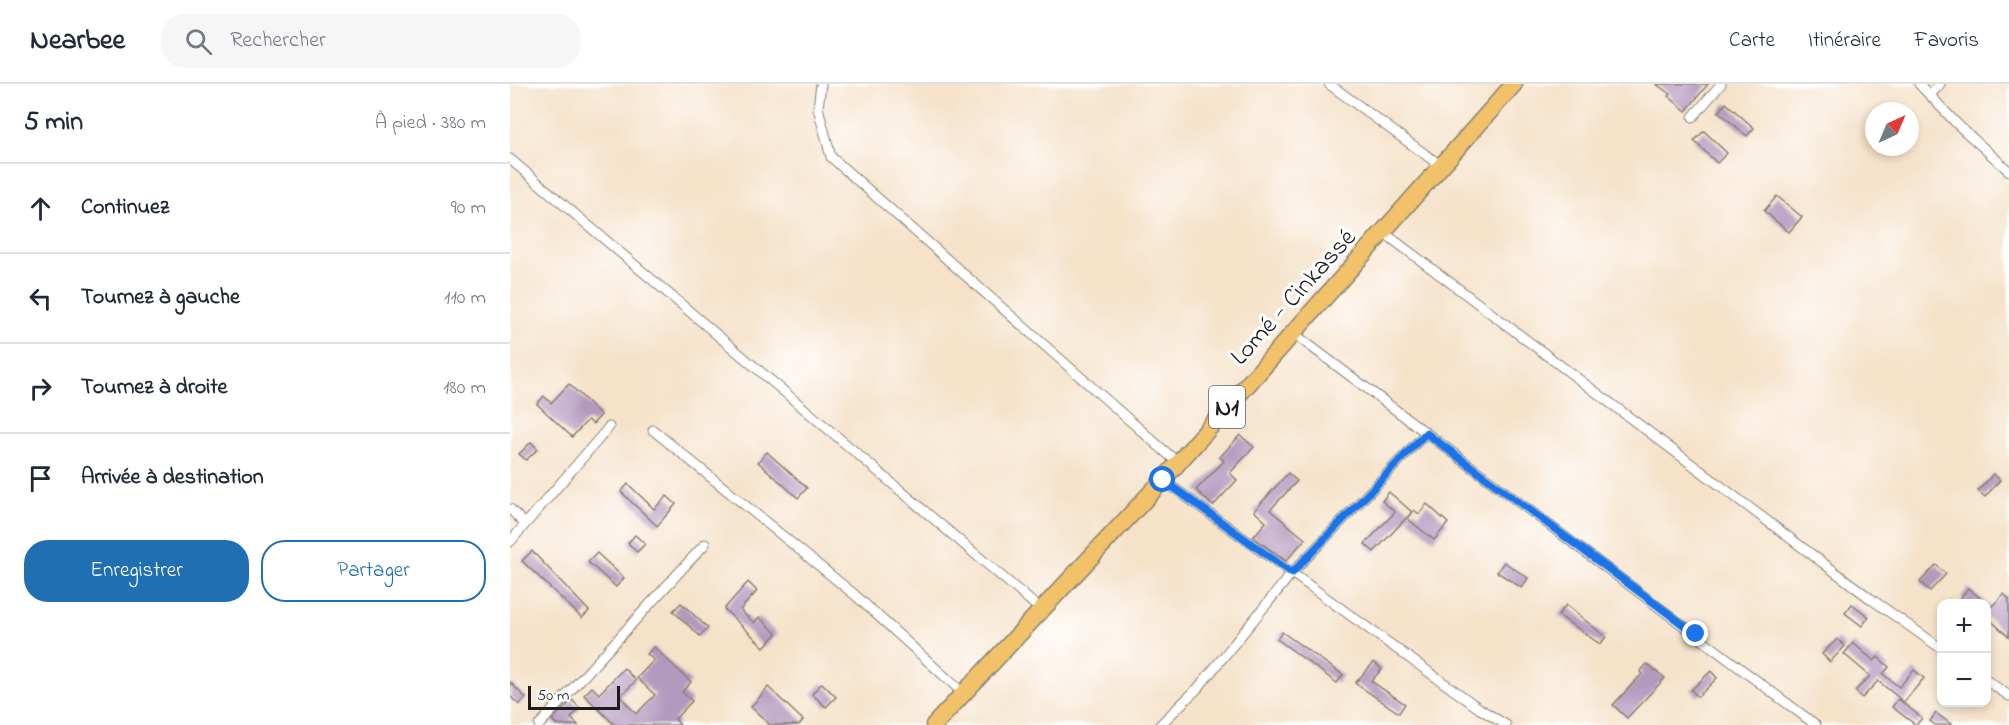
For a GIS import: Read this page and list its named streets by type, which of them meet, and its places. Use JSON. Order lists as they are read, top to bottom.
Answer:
{
  "streets": {
    "highway": ["Lomé - Cinkassé", "N1"]
  },
  "scale_bar": "50 m",
  "north": "top right",
  "page": {
    "header": "Nearbee",
    "search": "Rechercher",
    "nav": ["Carte", "Itinéraire", "Favoris"],
    "heading": ["5 min", "À pied · 380 m"],
    "list": [
      ["Continuez", "90 m"],
      ["Tournez à gauche", "110 m"],
      ["Tournez à droite", "180 m"],
      "Arrivée à destination"
    ],
    "buttons": ["Enregistrer", "Partager"],
    "map_buttons": ["+", "−"],
    "scale": "50 m"
  }
}
